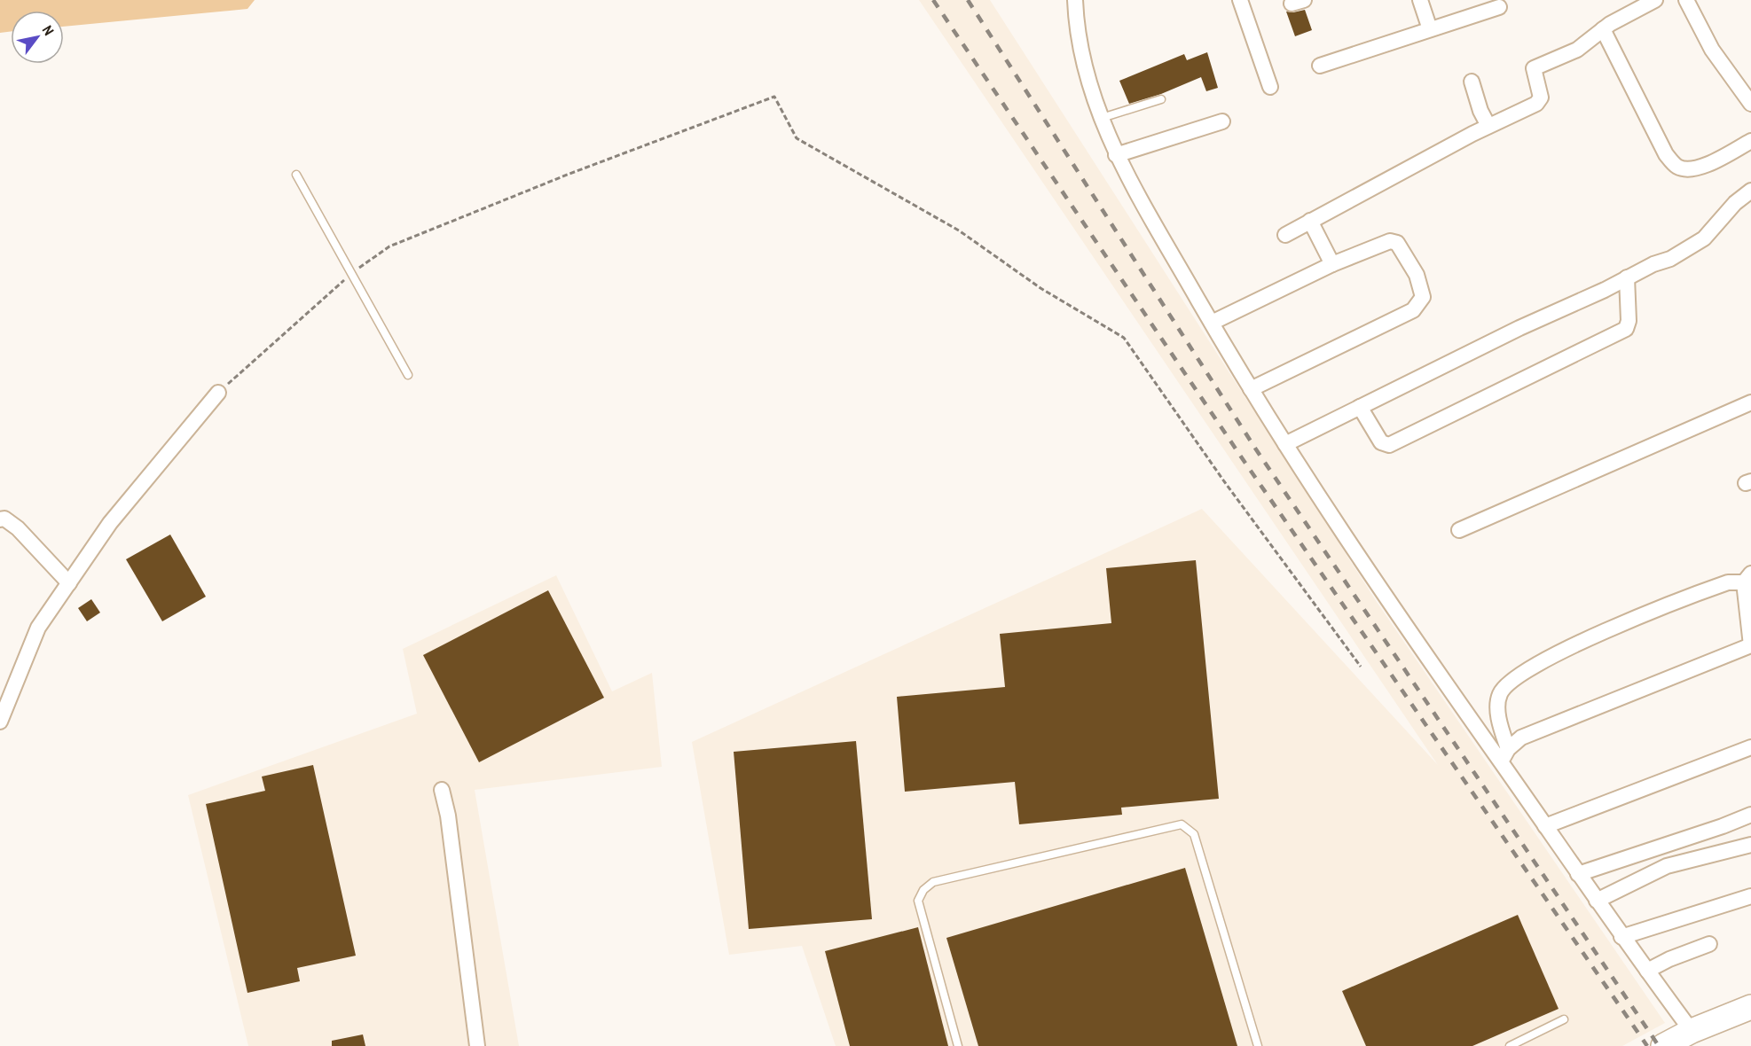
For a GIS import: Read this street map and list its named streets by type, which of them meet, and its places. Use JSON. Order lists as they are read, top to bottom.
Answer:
{
  "north": "top right"
}
